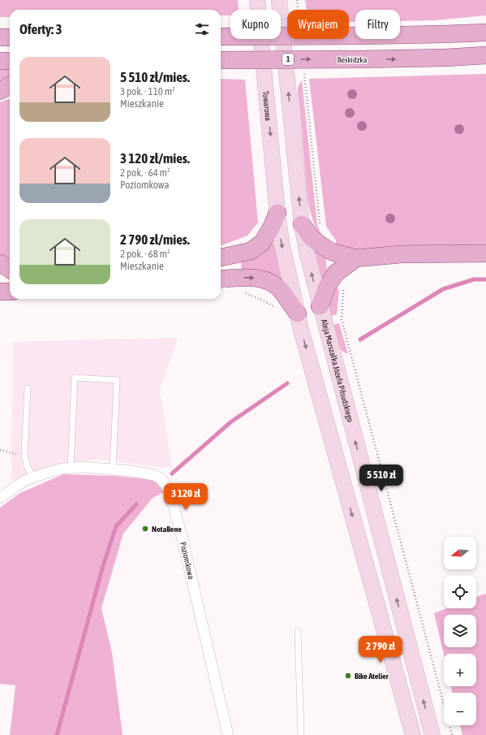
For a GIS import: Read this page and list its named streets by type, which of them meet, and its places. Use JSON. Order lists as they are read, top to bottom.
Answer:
{
  "streets": {
    "main road": [
      "1",
      "Beskidzka",
      "Towarowa",
      "Aleja Marszałka Józefa Piłsudskiego"
    ],
    "street": ["Poziomkowa"]
  },
  "one_way": ["Towarowa"],
  "places": ["NotaBene", "Bike Atelier"],
  "north": "left",
  "page": {
    "chip": ["Kupno", "Wynajem", "Filtry"],
    "heading": "Oferty: 3",
    "list": [
      {
        "name": "5 510 zł/mies.",
        "note": "3 pok. · 110 m² · Mieszkanie"
      },
      {
        "name": "3 120 zł/mies.",
        "note": "2 pok. · 64 m² · Poziomkowa"
      },
      {
        "name": "2 790 zł/mies.",
        "note": "2 pok. · 68 m² · Mieszkanie"
      }
    ],
    "price": ["5 510 zł", "3 120 zł", "2 790 zł"],
    "map_buttons": ["+", "−"]
  }
}
